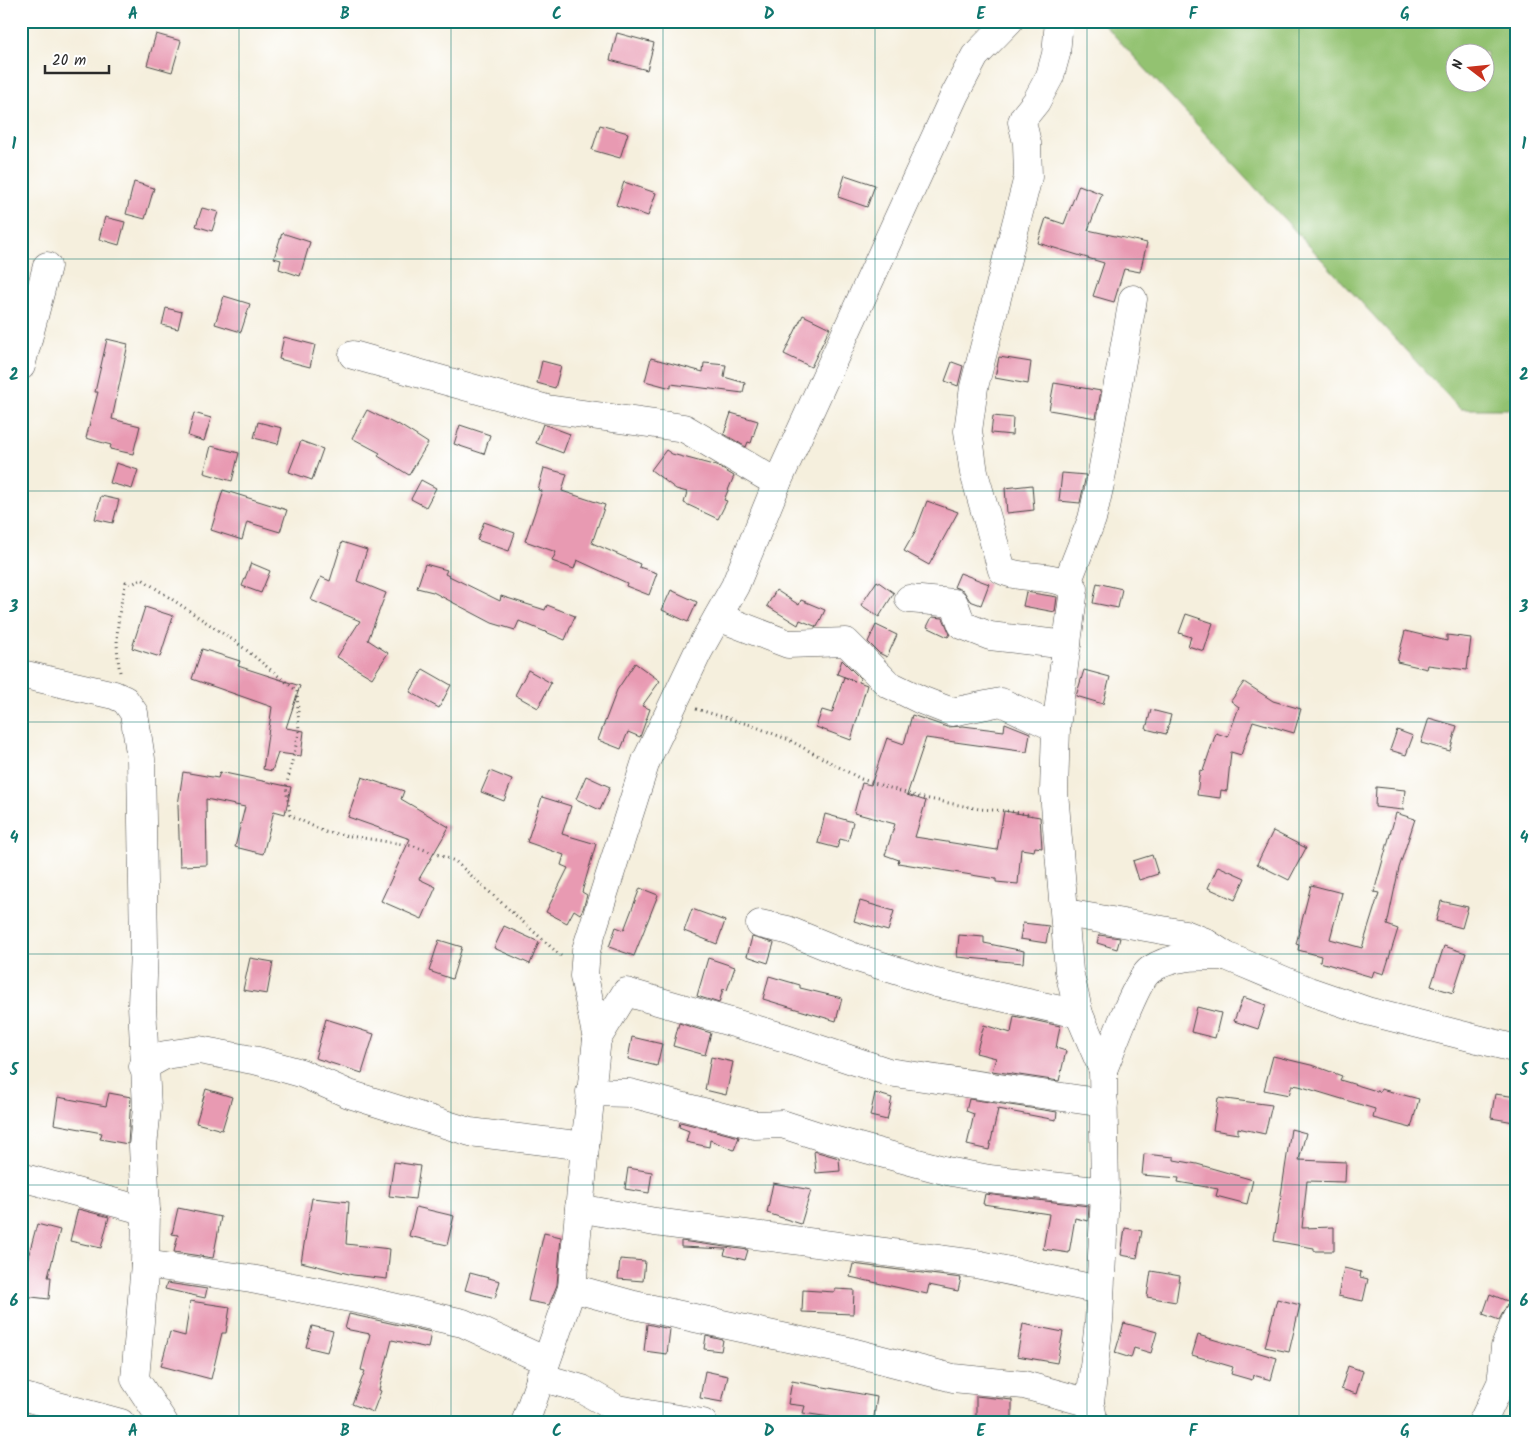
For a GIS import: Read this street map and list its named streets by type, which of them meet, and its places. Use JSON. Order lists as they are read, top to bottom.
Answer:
{
  "scale_bar": "20 m",
  "north": "left",
  "grid": {
    "columns": [
      "A",
      "B",
      "C",
      "D",
      "E",
      "F",
      "G"
    ],
    "rows": [
      "1",
      "2",
      "3",
      "4",
      "5",
      "6"
    ]
  }
}
